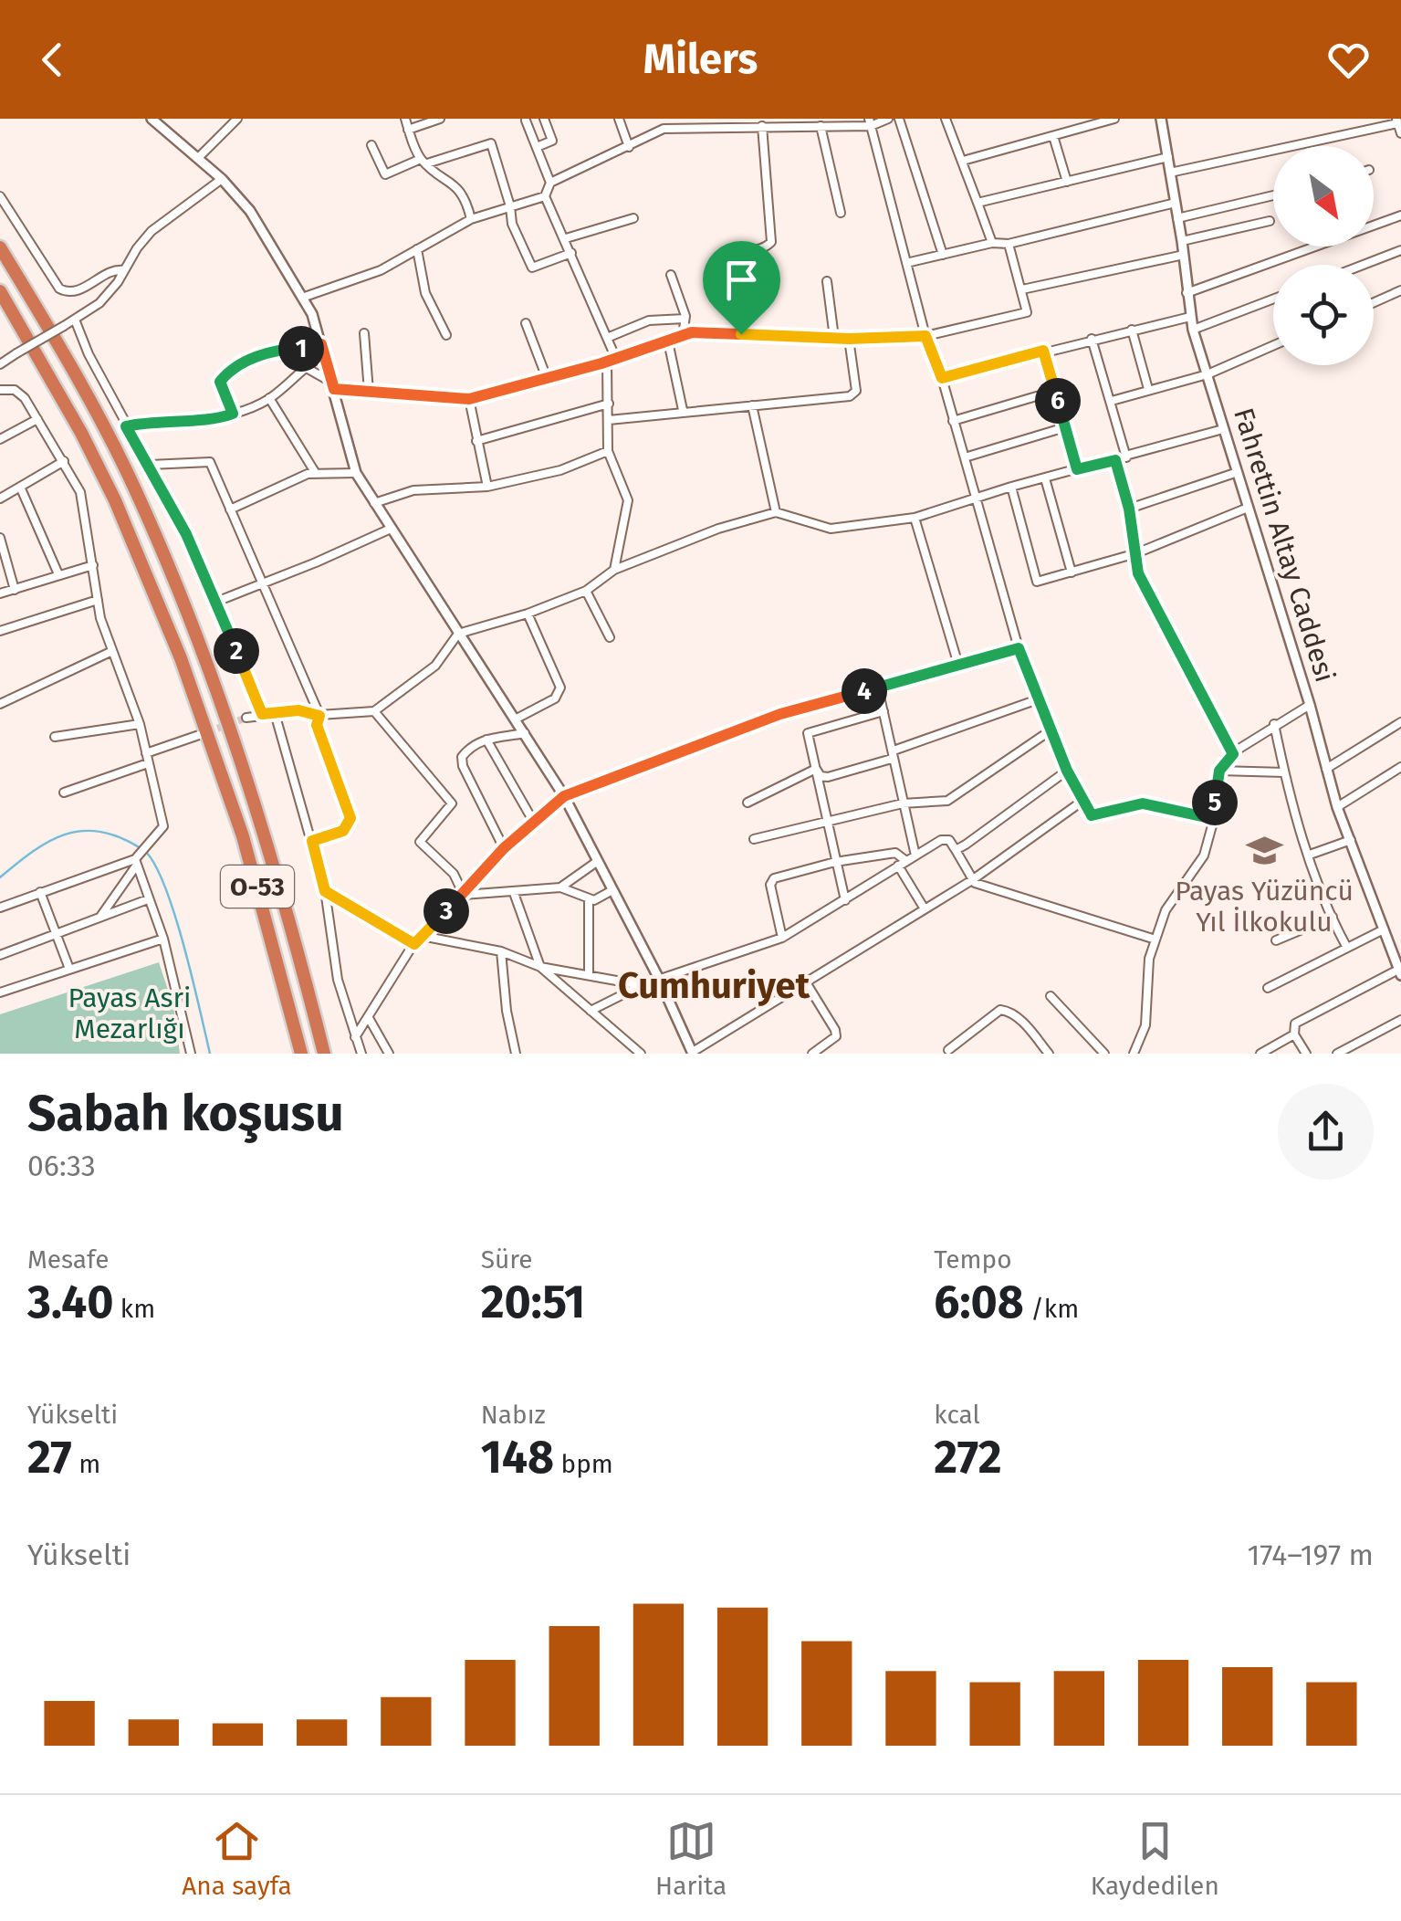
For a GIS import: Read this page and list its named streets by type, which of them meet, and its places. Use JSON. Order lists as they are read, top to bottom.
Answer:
{
  "streets": {
    "highway": ["O-53"],
    "street": ["Fahrettin Altay Caddesi"]
  },
  "districts": ["Cumhuriyet"],
  "parks": ["Payas Asri Mezarlığı"],
  "places": {
    "school or university": ["Payas Yüzüncü Yıl İlkokulu"]
  },
  "north": "bottom right",
  "page": {
    "header": "Milers",
    "pins": [
      "1",
      "6",
      "2",
      "4",
      "5",
      "3"
    ],
    "heading": ["Sabah koşusu", "06:33"],
    "stats": [
      ["Mesafe", "3.40 km"],
      ["Süre", "20:51"],
      ["Tempo", "6:08 /km"],
      ["Yükselti", "27 m"],
      ["Nabız", "148 bpm"],
      ["kcal", "272"]
    ],
    "chart": ["Yükselti", "174–197 m"],
    "tabs": ["Ana sayfa", "Harita", "Kaydedilen"]
  }
}
